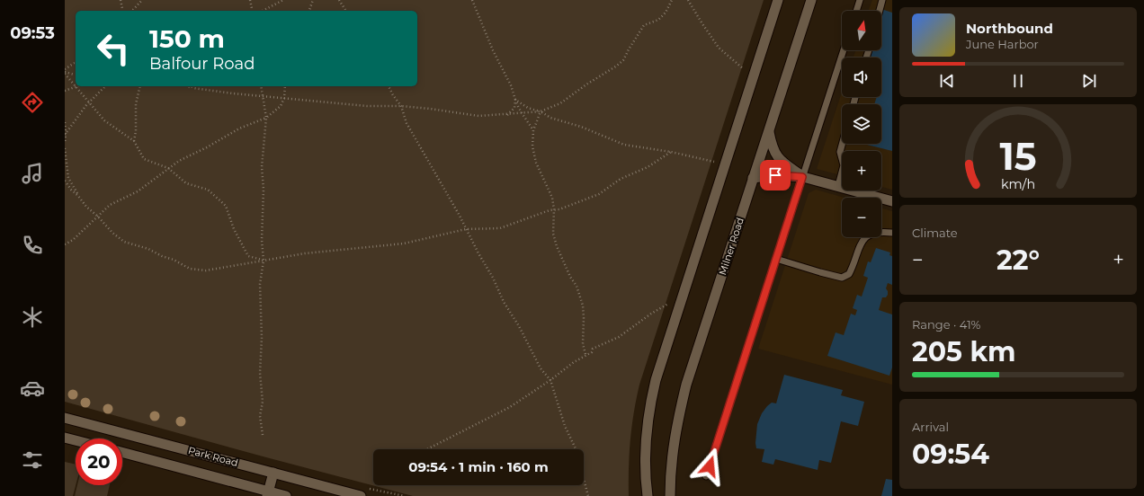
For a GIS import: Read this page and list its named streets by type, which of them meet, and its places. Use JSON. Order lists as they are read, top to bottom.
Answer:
{
  "streets": {
    "main road": ["Milner Road", "Park Road"]
  },
  "north": "top",
  "page": {
    "tabs": "09:53",
    "map_buttons": ["+", "−"],
    "turn": ["150 m", "Balfour Road"],
    "song": ["Northbound", "June Harbor"],
    "tile": [
      "Climate",
      ["Range · 41%", "205 km"],
      ["Arrival", "09:54"]
    ],
    "heat": ["−", "22°", "+"],
    "limit": "20",
    "trip": "09:54 · 1 min · 160 m",
    "gauge": ["15", "km/h"]
  }
}
